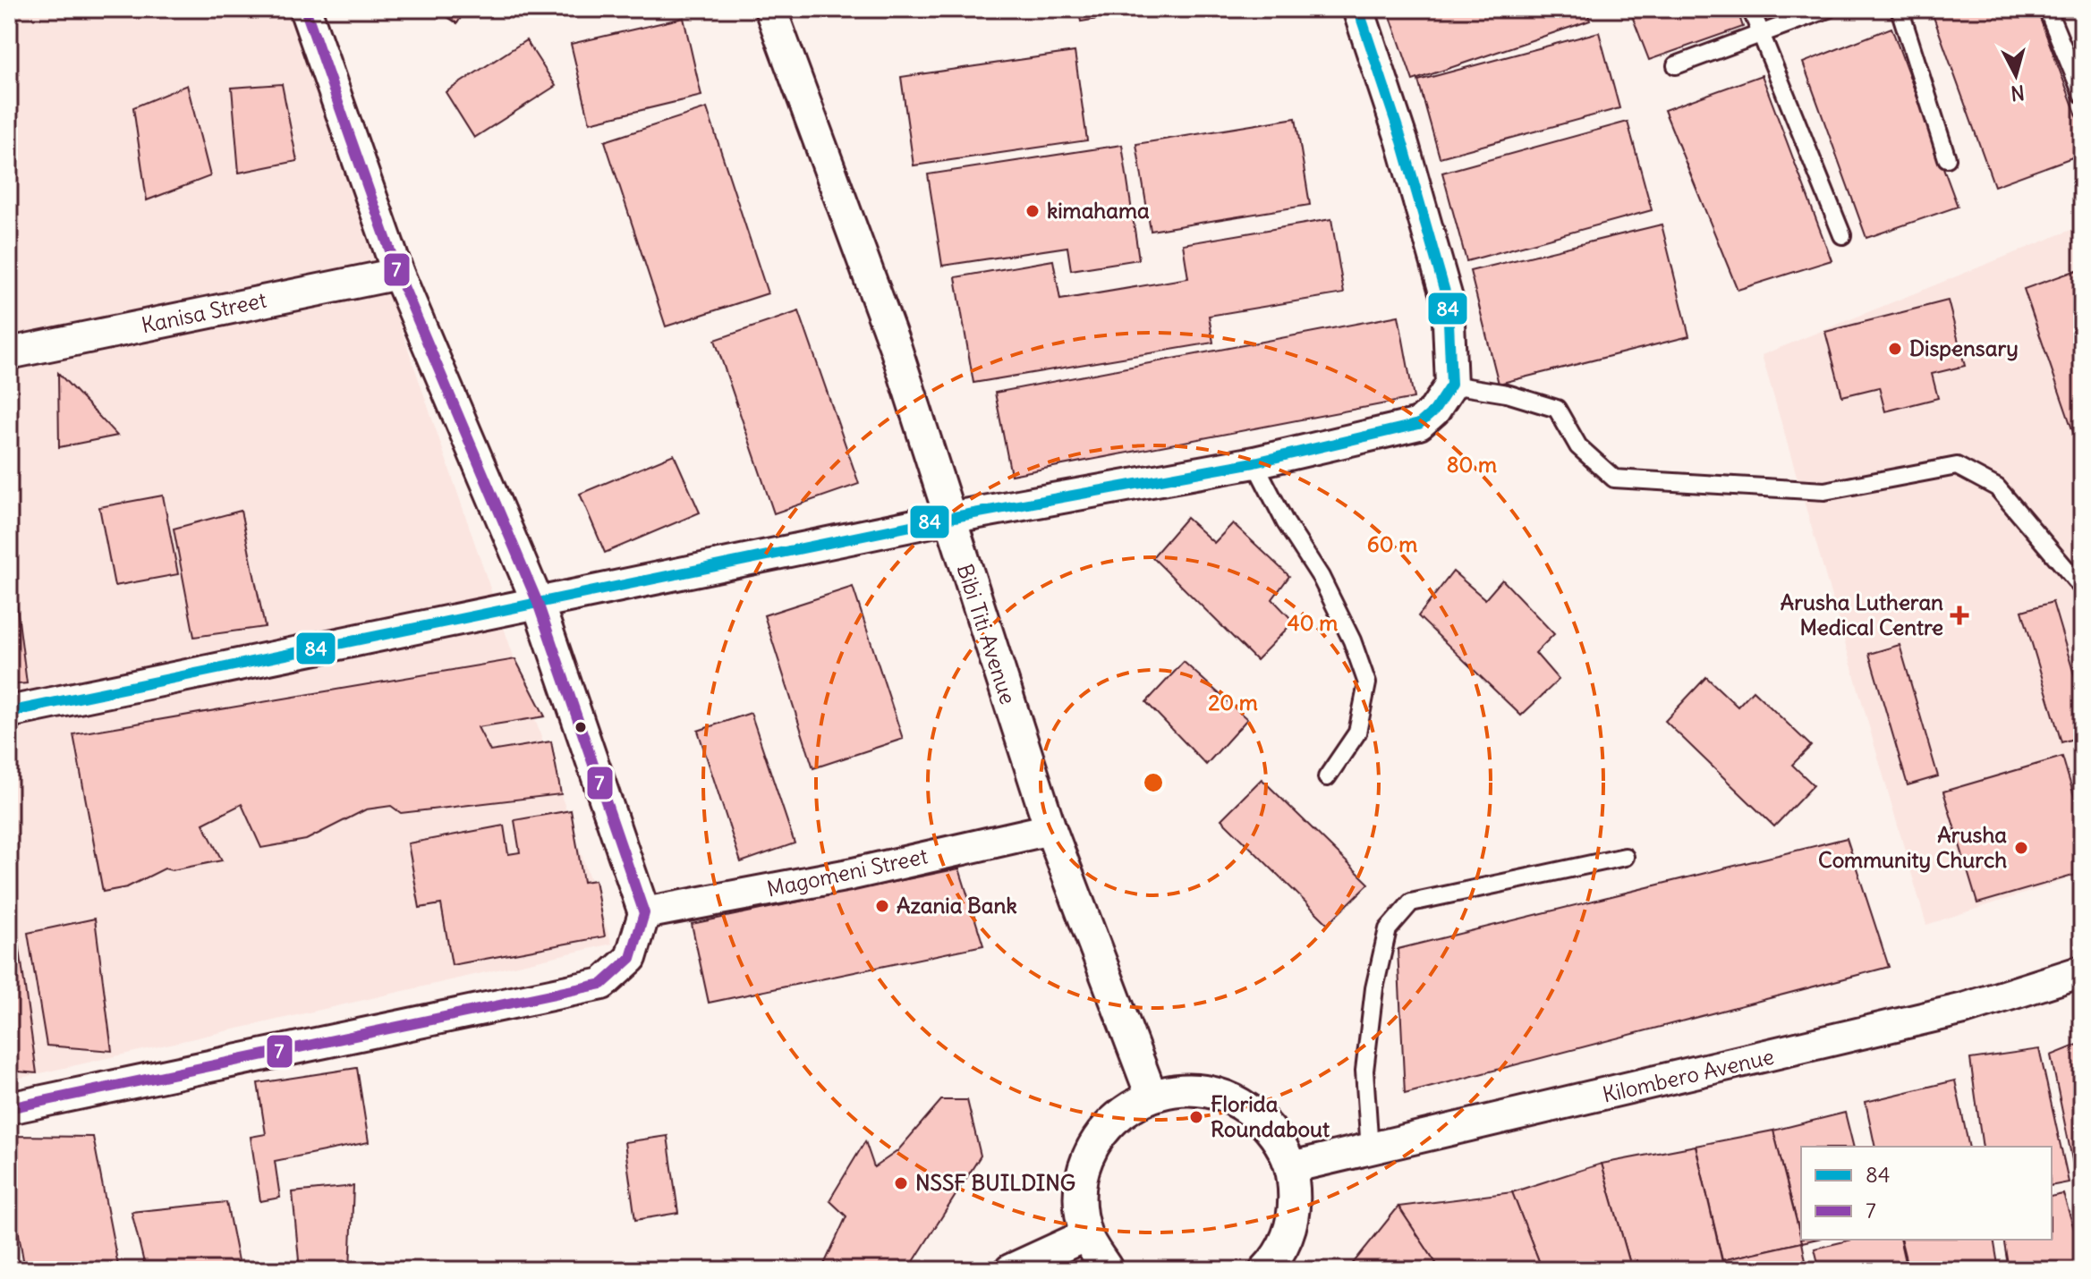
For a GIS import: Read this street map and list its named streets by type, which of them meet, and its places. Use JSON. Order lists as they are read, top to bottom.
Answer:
{
  "streets": {
    "street": [
      "Kanisa Street",
      "Bibi Titi Avenue",
      "Magomeni Street",
      "Kilombero Avenue"
    ]
  },
  "crossings": [
    ["Bibi Titi Avenue", "Magomeni Street"]
  ],
  "places": {
    "other": [
      "kimahama",
      "Dispensary",
      "Arusha Community Church",
      "Azania Bank",
      "Florida Roundabout",
      "NSSF BUILDING"
    ],
    "health": ["Arusha Lutheran Medical Centre"]
  },
  "lines": ["transit line 84", "transit line 7"],
  "legend": ["84", "7"],
  "north": "bottom",
  "rings": [
    "80 m",
    "60 m",
    "40 m",
    "20 m"
  ]
}
